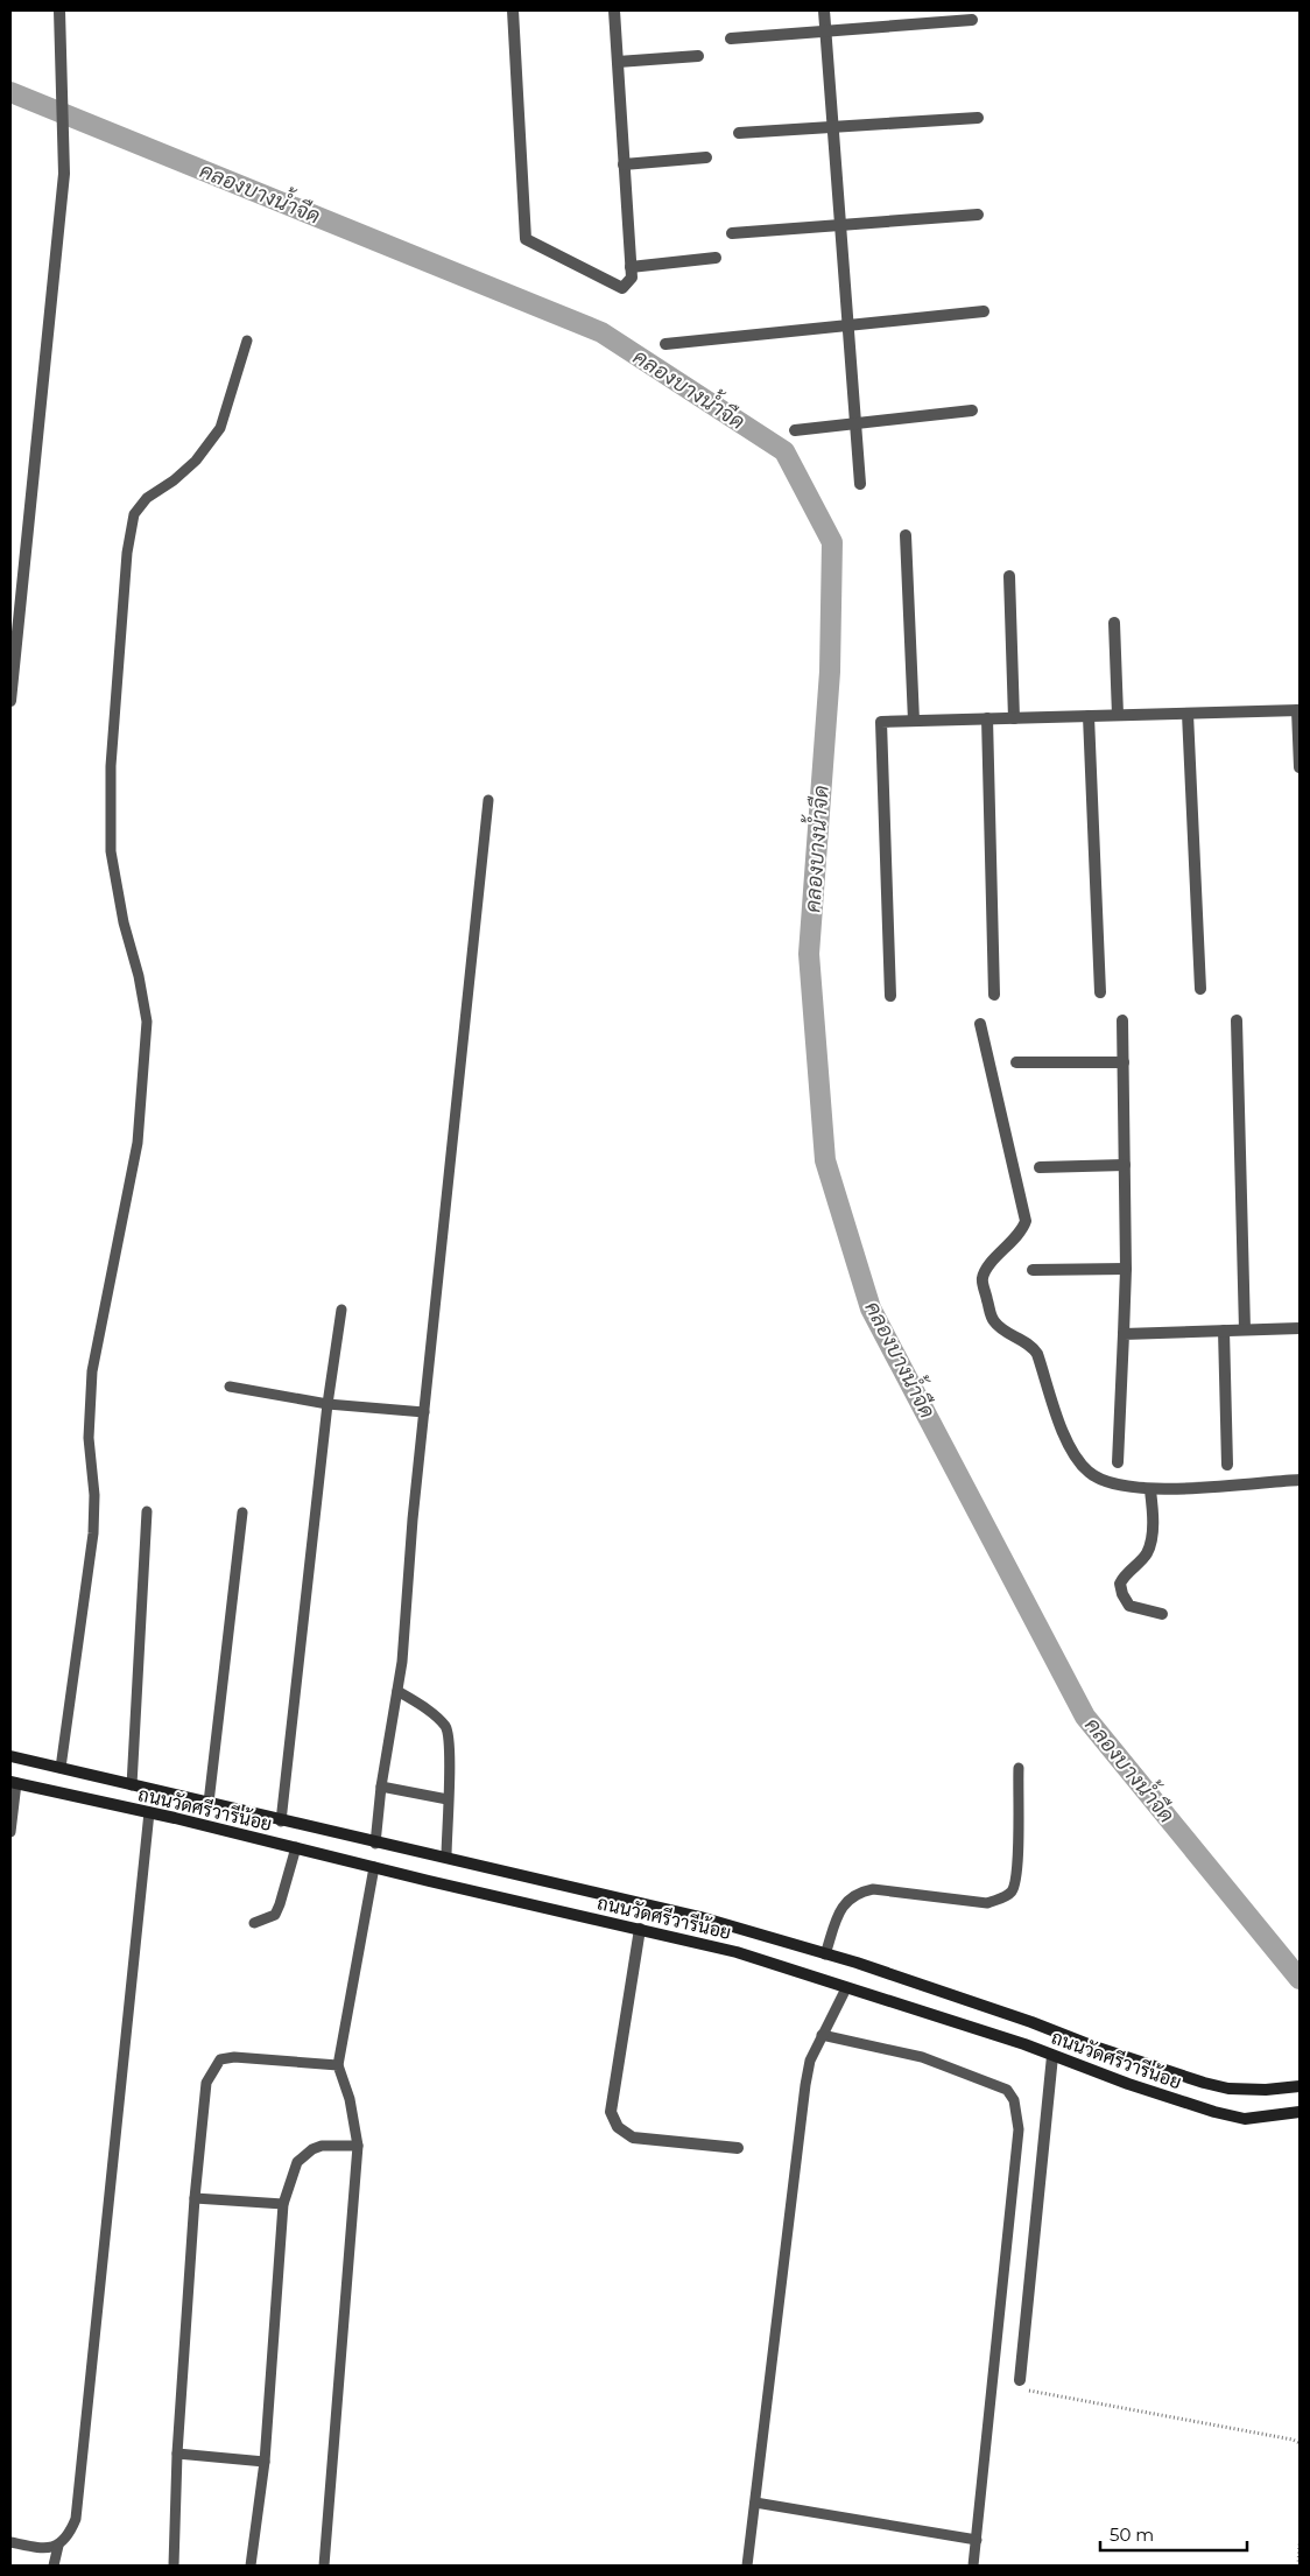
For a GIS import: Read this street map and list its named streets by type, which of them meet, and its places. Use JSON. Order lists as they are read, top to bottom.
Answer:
{
  "streets": {
    "main road": ["ถนนวัดศรีวารีน้อย"]
  },
  "water": ["คลองบางน้ำจืด"],
  "scale_bar": "50 m"
}
